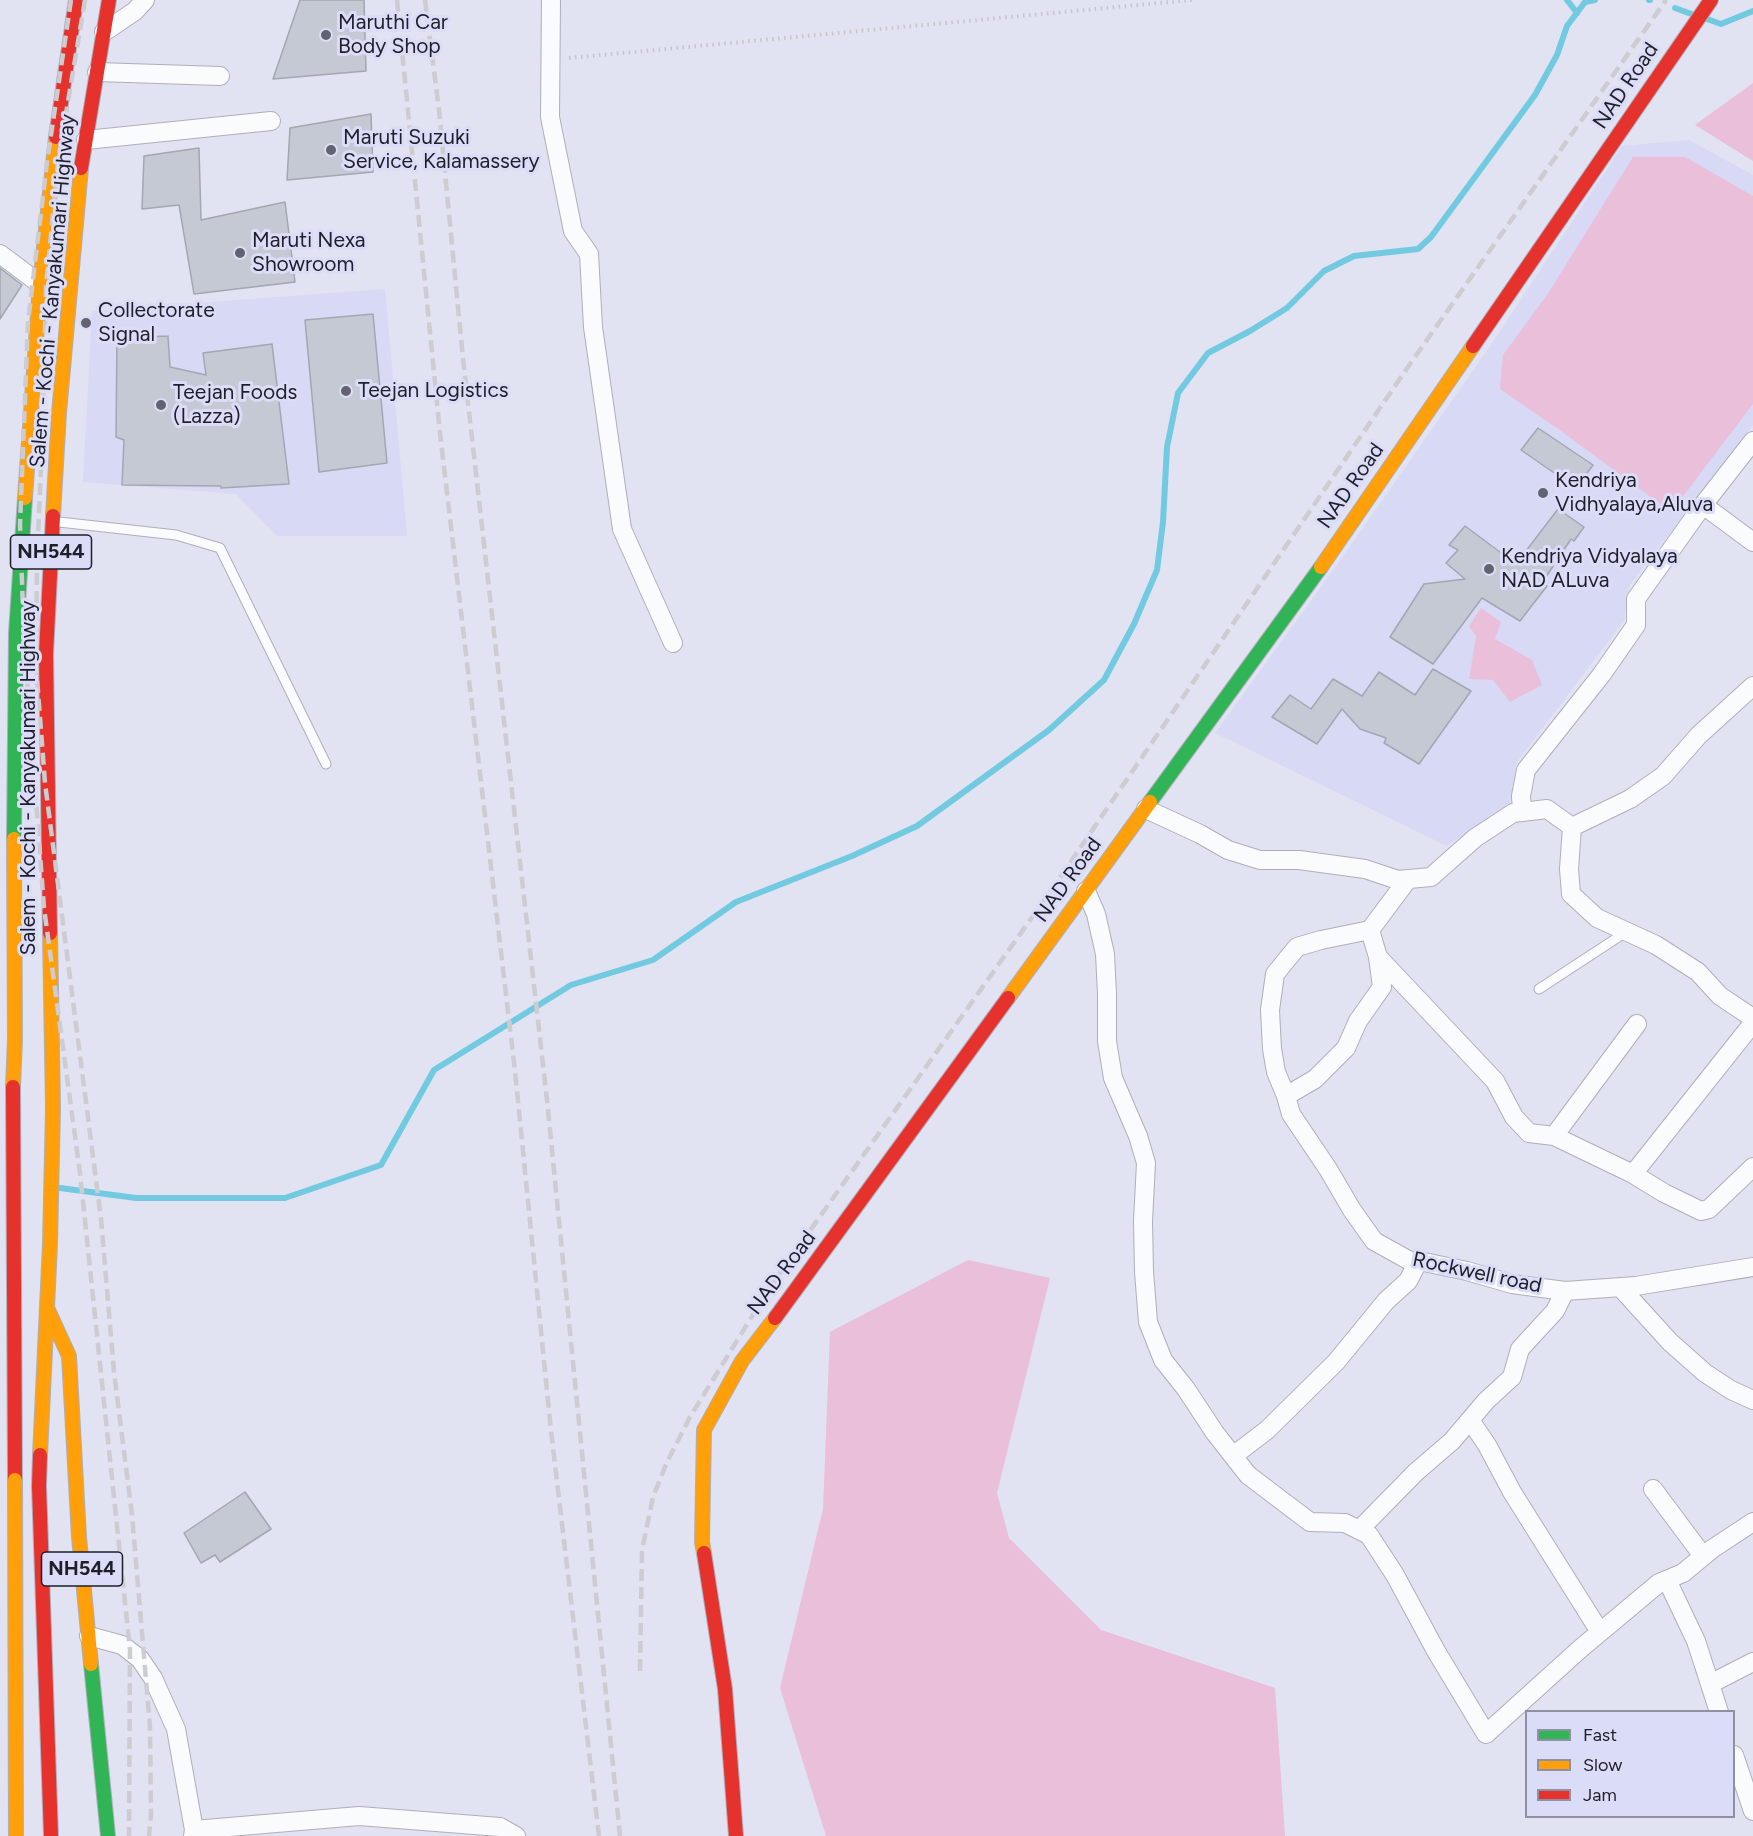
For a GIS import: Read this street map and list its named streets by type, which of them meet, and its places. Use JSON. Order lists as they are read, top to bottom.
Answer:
{
  "streets": {
    "main road": ["NAD Road", "Salem - Kochi - Kanyakumari Highway", "NH544"],
    "street": ["Rockwell road"]
  },
  "crossings": [
    ["Salem - Kochi - Kanyakumari Highway", "NH544"]
  ],
  "places": [
    "Maruthi Car Body Shop",
    "Maruti Suzuki Service, Kalamassery",
    "Maruti Nexa Showroom",
    "Collectorate Signal",
    "Teejan Logistics",
    "Teejan Foods (Lazza)",
    "Kendriya Vidhyalaya,Aluva",
    "Kendriya Vidyalaya NAD ALuva"
  ],
  "legend": ["Fast", "Slow", "Jam"]
}
